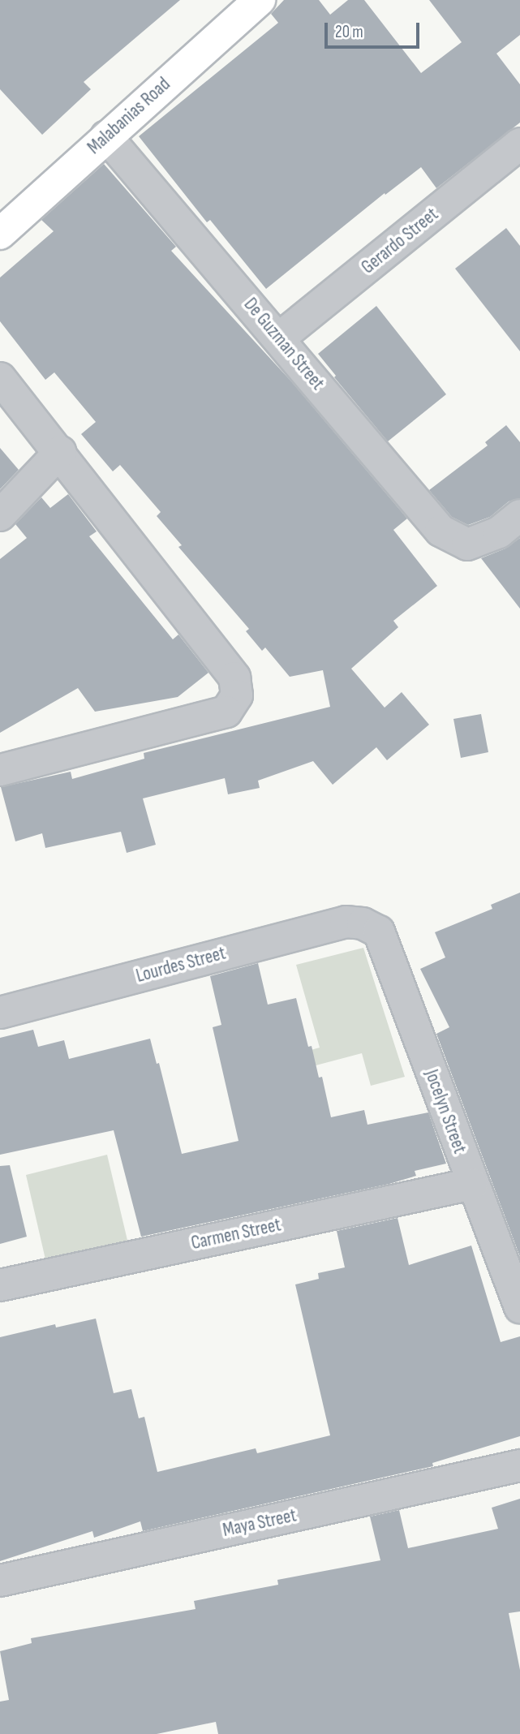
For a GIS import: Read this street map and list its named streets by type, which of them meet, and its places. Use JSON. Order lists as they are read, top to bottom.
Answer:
{
  "streets": {
    "main road": ["Malabanias Road"],
    "street": [
      "Gerardo Street",
      "De Guzman Street",
      "Lourdes Street",
      "Jocelyn Street",
      "Carmen Street",
      "Maya Street"
    ]
  },
  "crossings": [
    ["Malabanias Road", "De Guzman Street"],
    ["Gerardo Street", "De Guzman Street"],
    ["Lourdes Street", "Jocelyn Street"],
    ["Jocelyn Street", "Carmen Street"]
  ],
  "scale_bar": "20 m"
}
